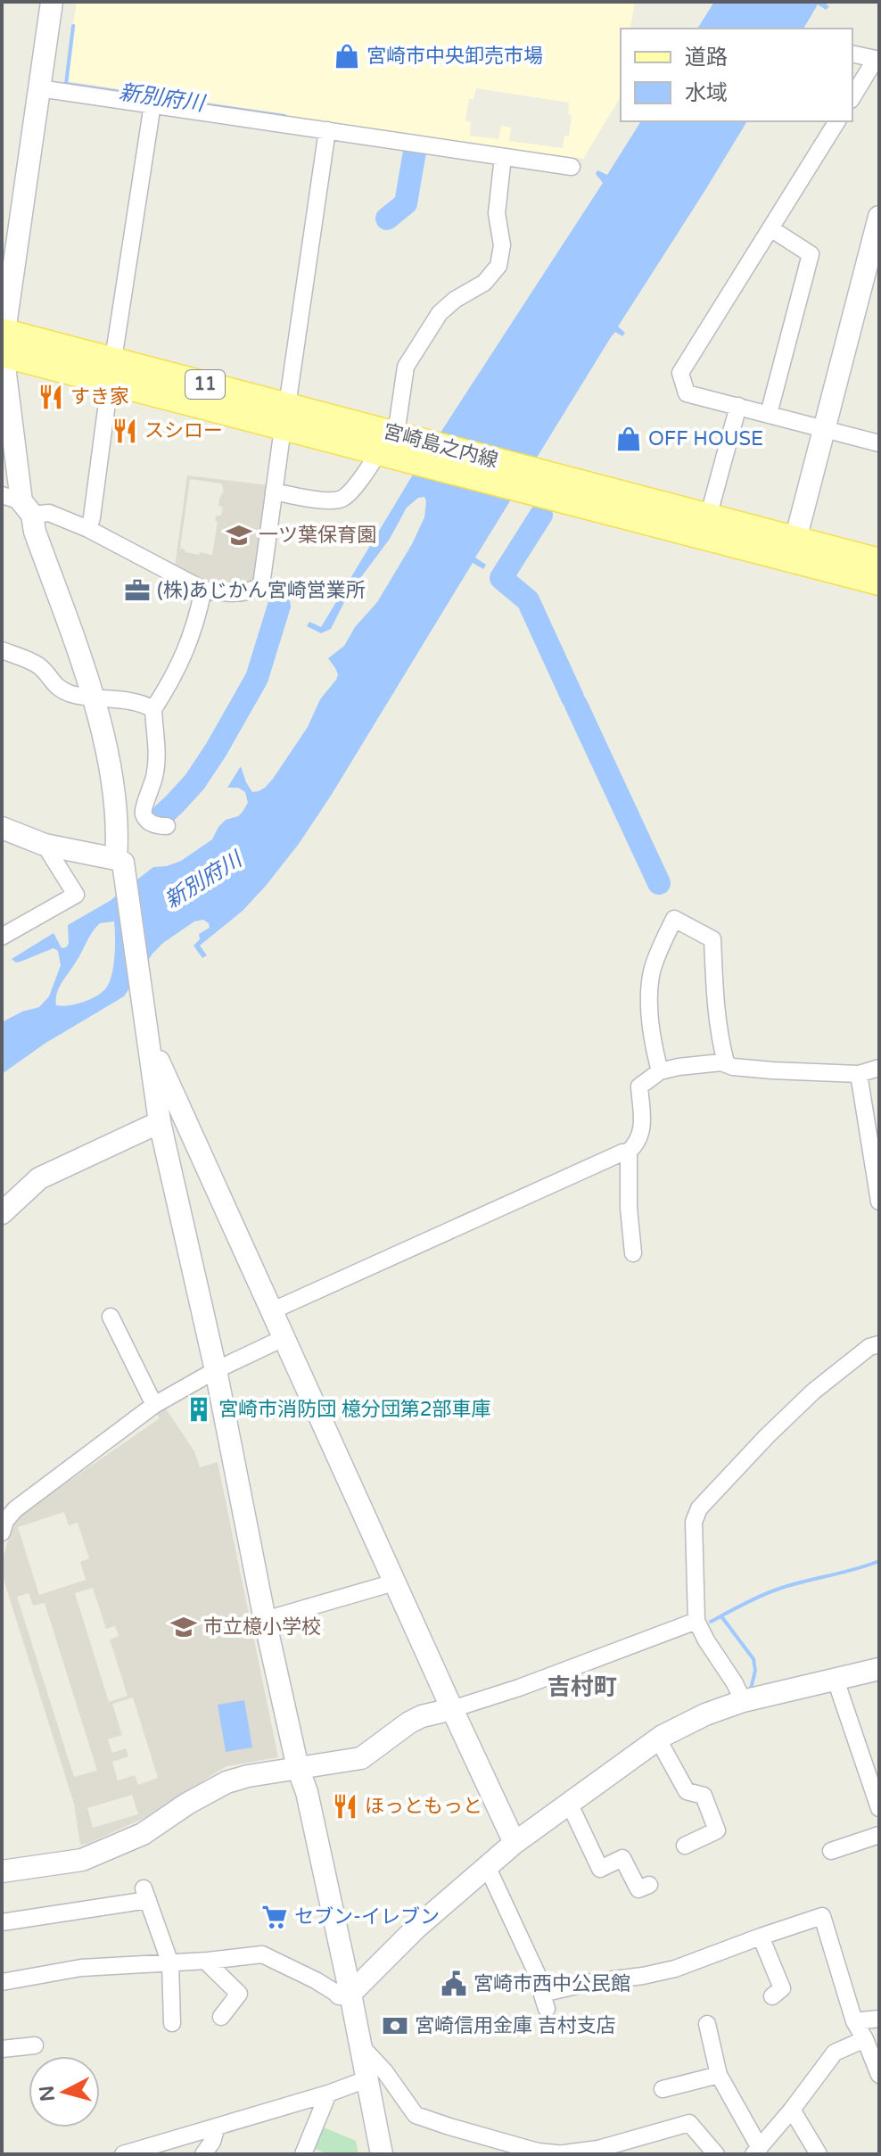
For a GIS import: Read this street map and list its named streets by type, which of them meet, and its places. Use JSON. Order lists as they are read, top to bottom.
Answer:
{
  "streets": {
    "main road": ["11", "宮崎島之内線"]
  },
  "districts": ["吉村町"],
  "water": ["新別府川"],
  "places": {
    "shop": ["宮崎市中央卸売市場", "OFF HOUSE"],
    "restaurant": ["すき家", "スシロー", "ほっともっと"],
    "school or university": ["一ツ葉保育園", "市立檍小学校"],
    "office": ["(株)あじかん宮崎営業所"],
    "building": ["宮崎市消防団 檍分団第2部車庫"],
    "supermarket": ["セブン-イレブン"],
    "public building": ["宮崎市西中公民館"],
    "bank": ["宮崎信用金庫 吉村支店"]
  },
  "legend": ["道路", "水域"],
  "north": "left"
}
